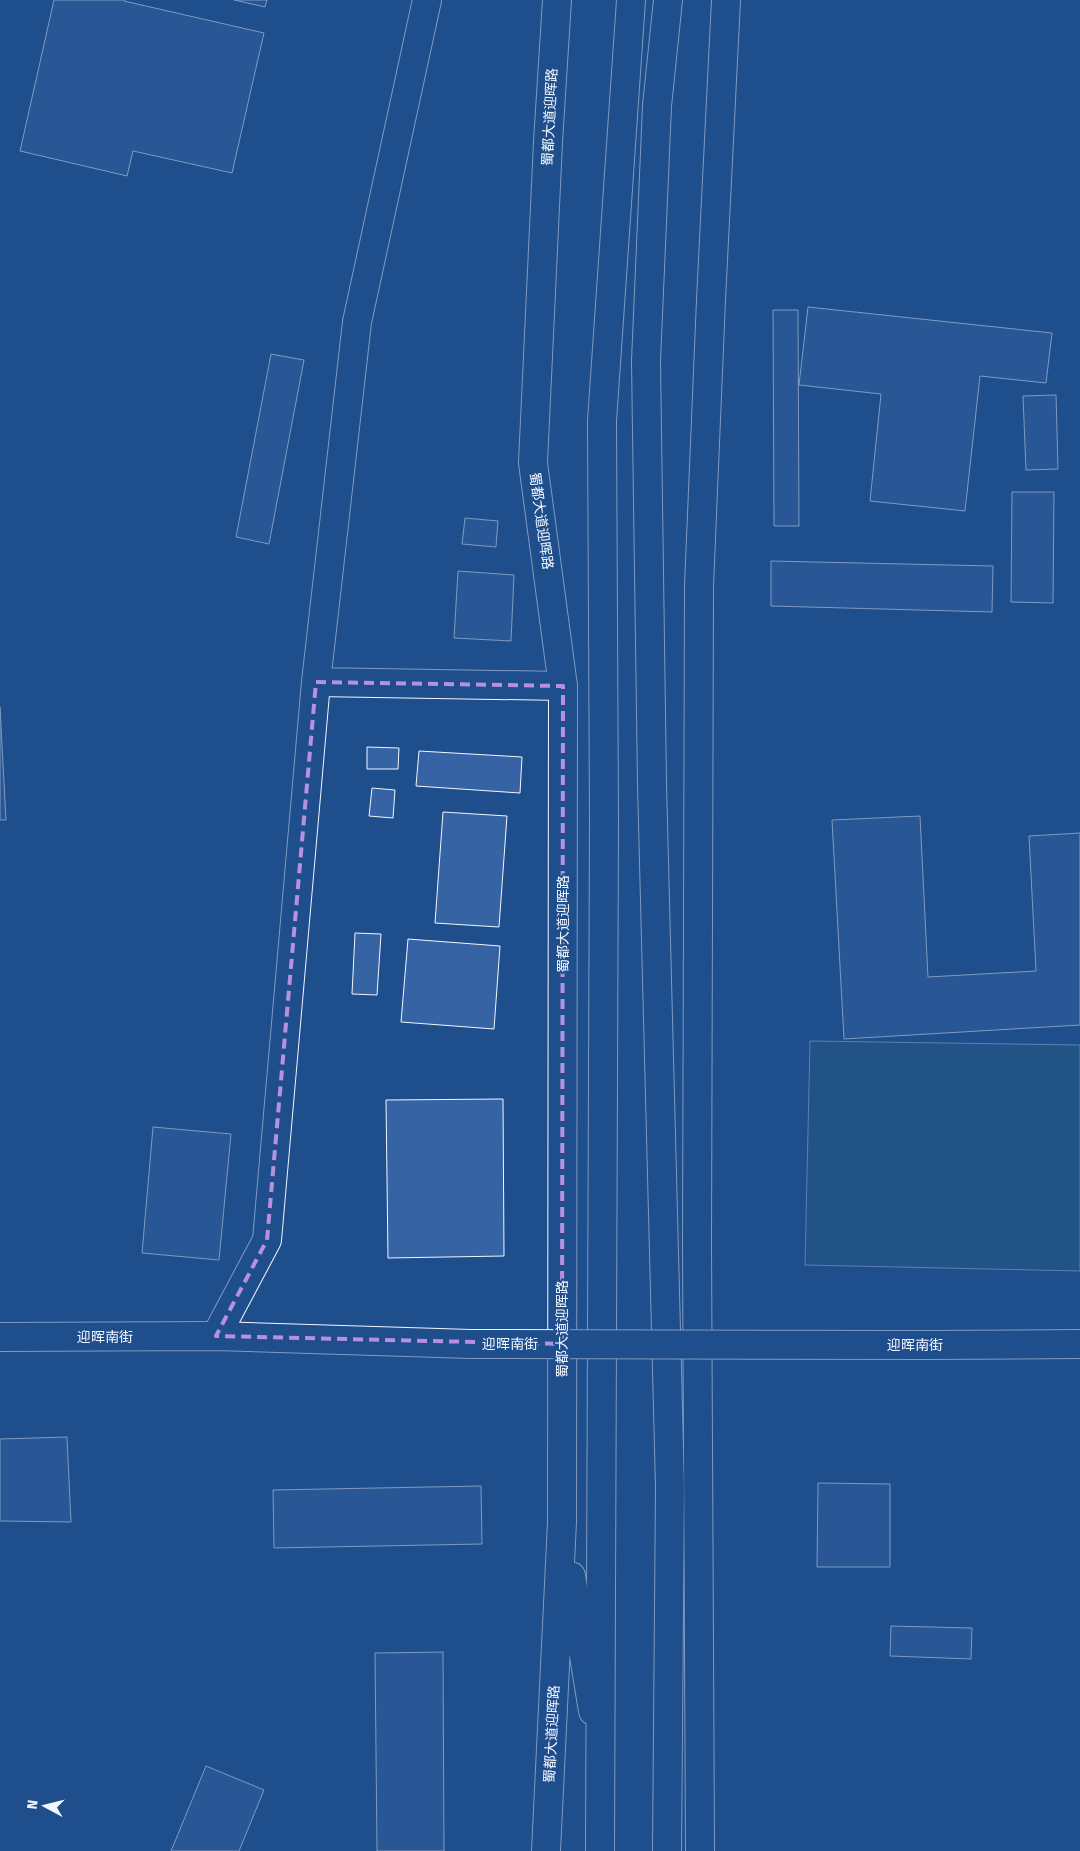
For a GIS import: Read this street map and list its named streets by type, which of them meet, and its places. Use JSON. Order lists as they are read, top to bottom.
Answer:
{
  "streets": {
    "main road": ["蜀都大道迎晖路", "迎晖南街"]
  },
  "north": "left"
}
